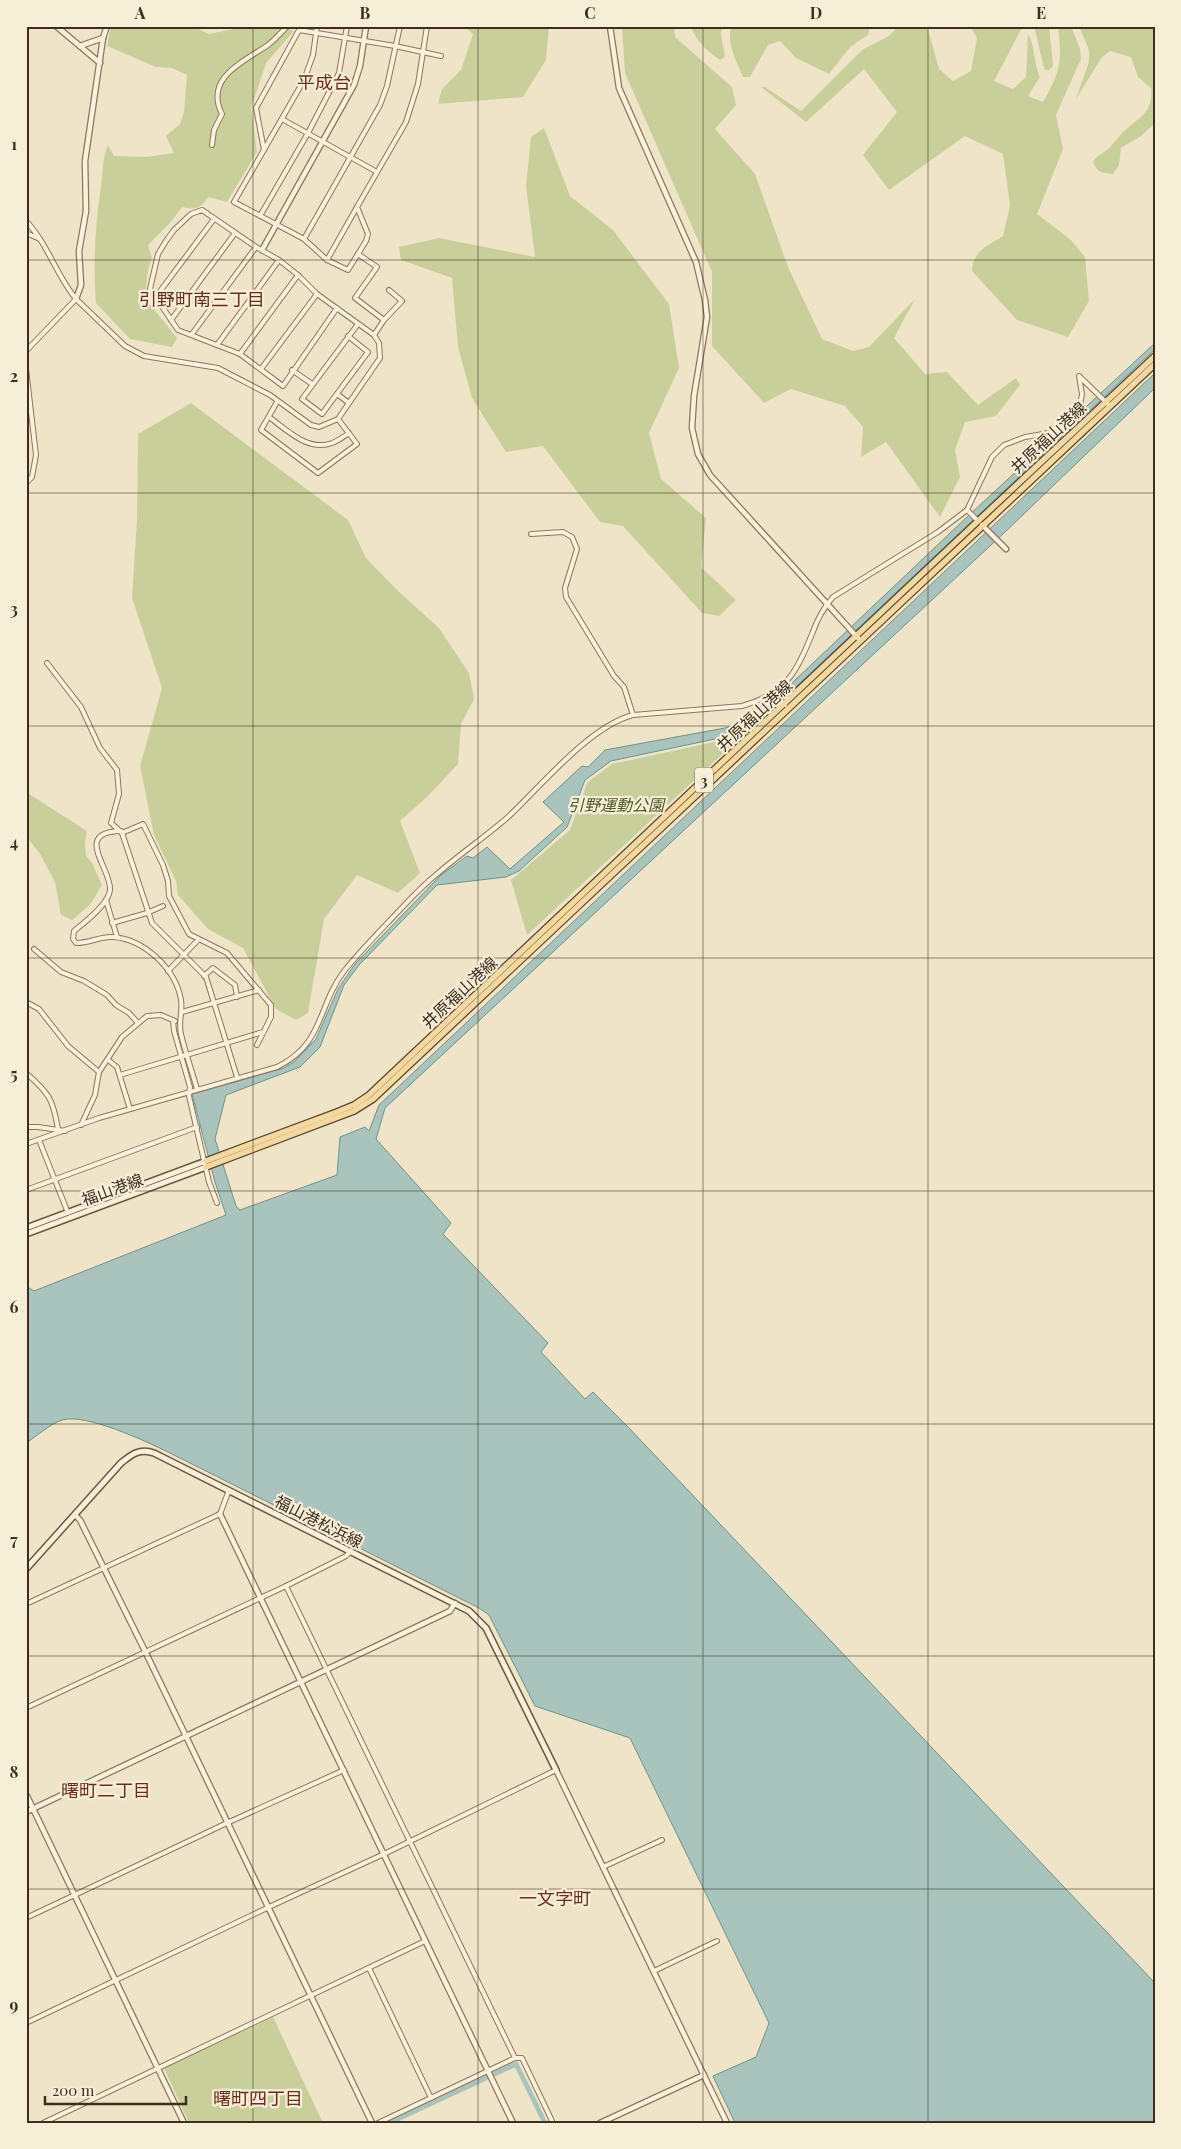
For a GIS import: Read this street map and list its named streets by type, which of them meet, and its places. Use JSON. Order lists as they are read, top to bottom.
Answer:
{
  "streets": {
    "main road": [
      "井原福山港線",
      "3",
      "福山港線",
      "福山港松浜線"
    ]
  },
  "crossings": [
    ["井原福山港線", "福山港線"]
  ],
  "districts": [
    "平成台",
    "引野町南三丁目",
    "曙町二丁目",
    "一文字町",
    "曙町四丁目"
  ],
  "parks": ["引野運動公園"],
  "scale_bar": "200 m",
  "grid": {
    "columns": [
      "A",
      "B",
      "C",
      "D",
      "E"
    ],
    "rows": [
      "1",
      "2",
      "3",
      "4",
      "5",
      "6",
      "7",
      "8",
      "9"
    ]
  }
}
